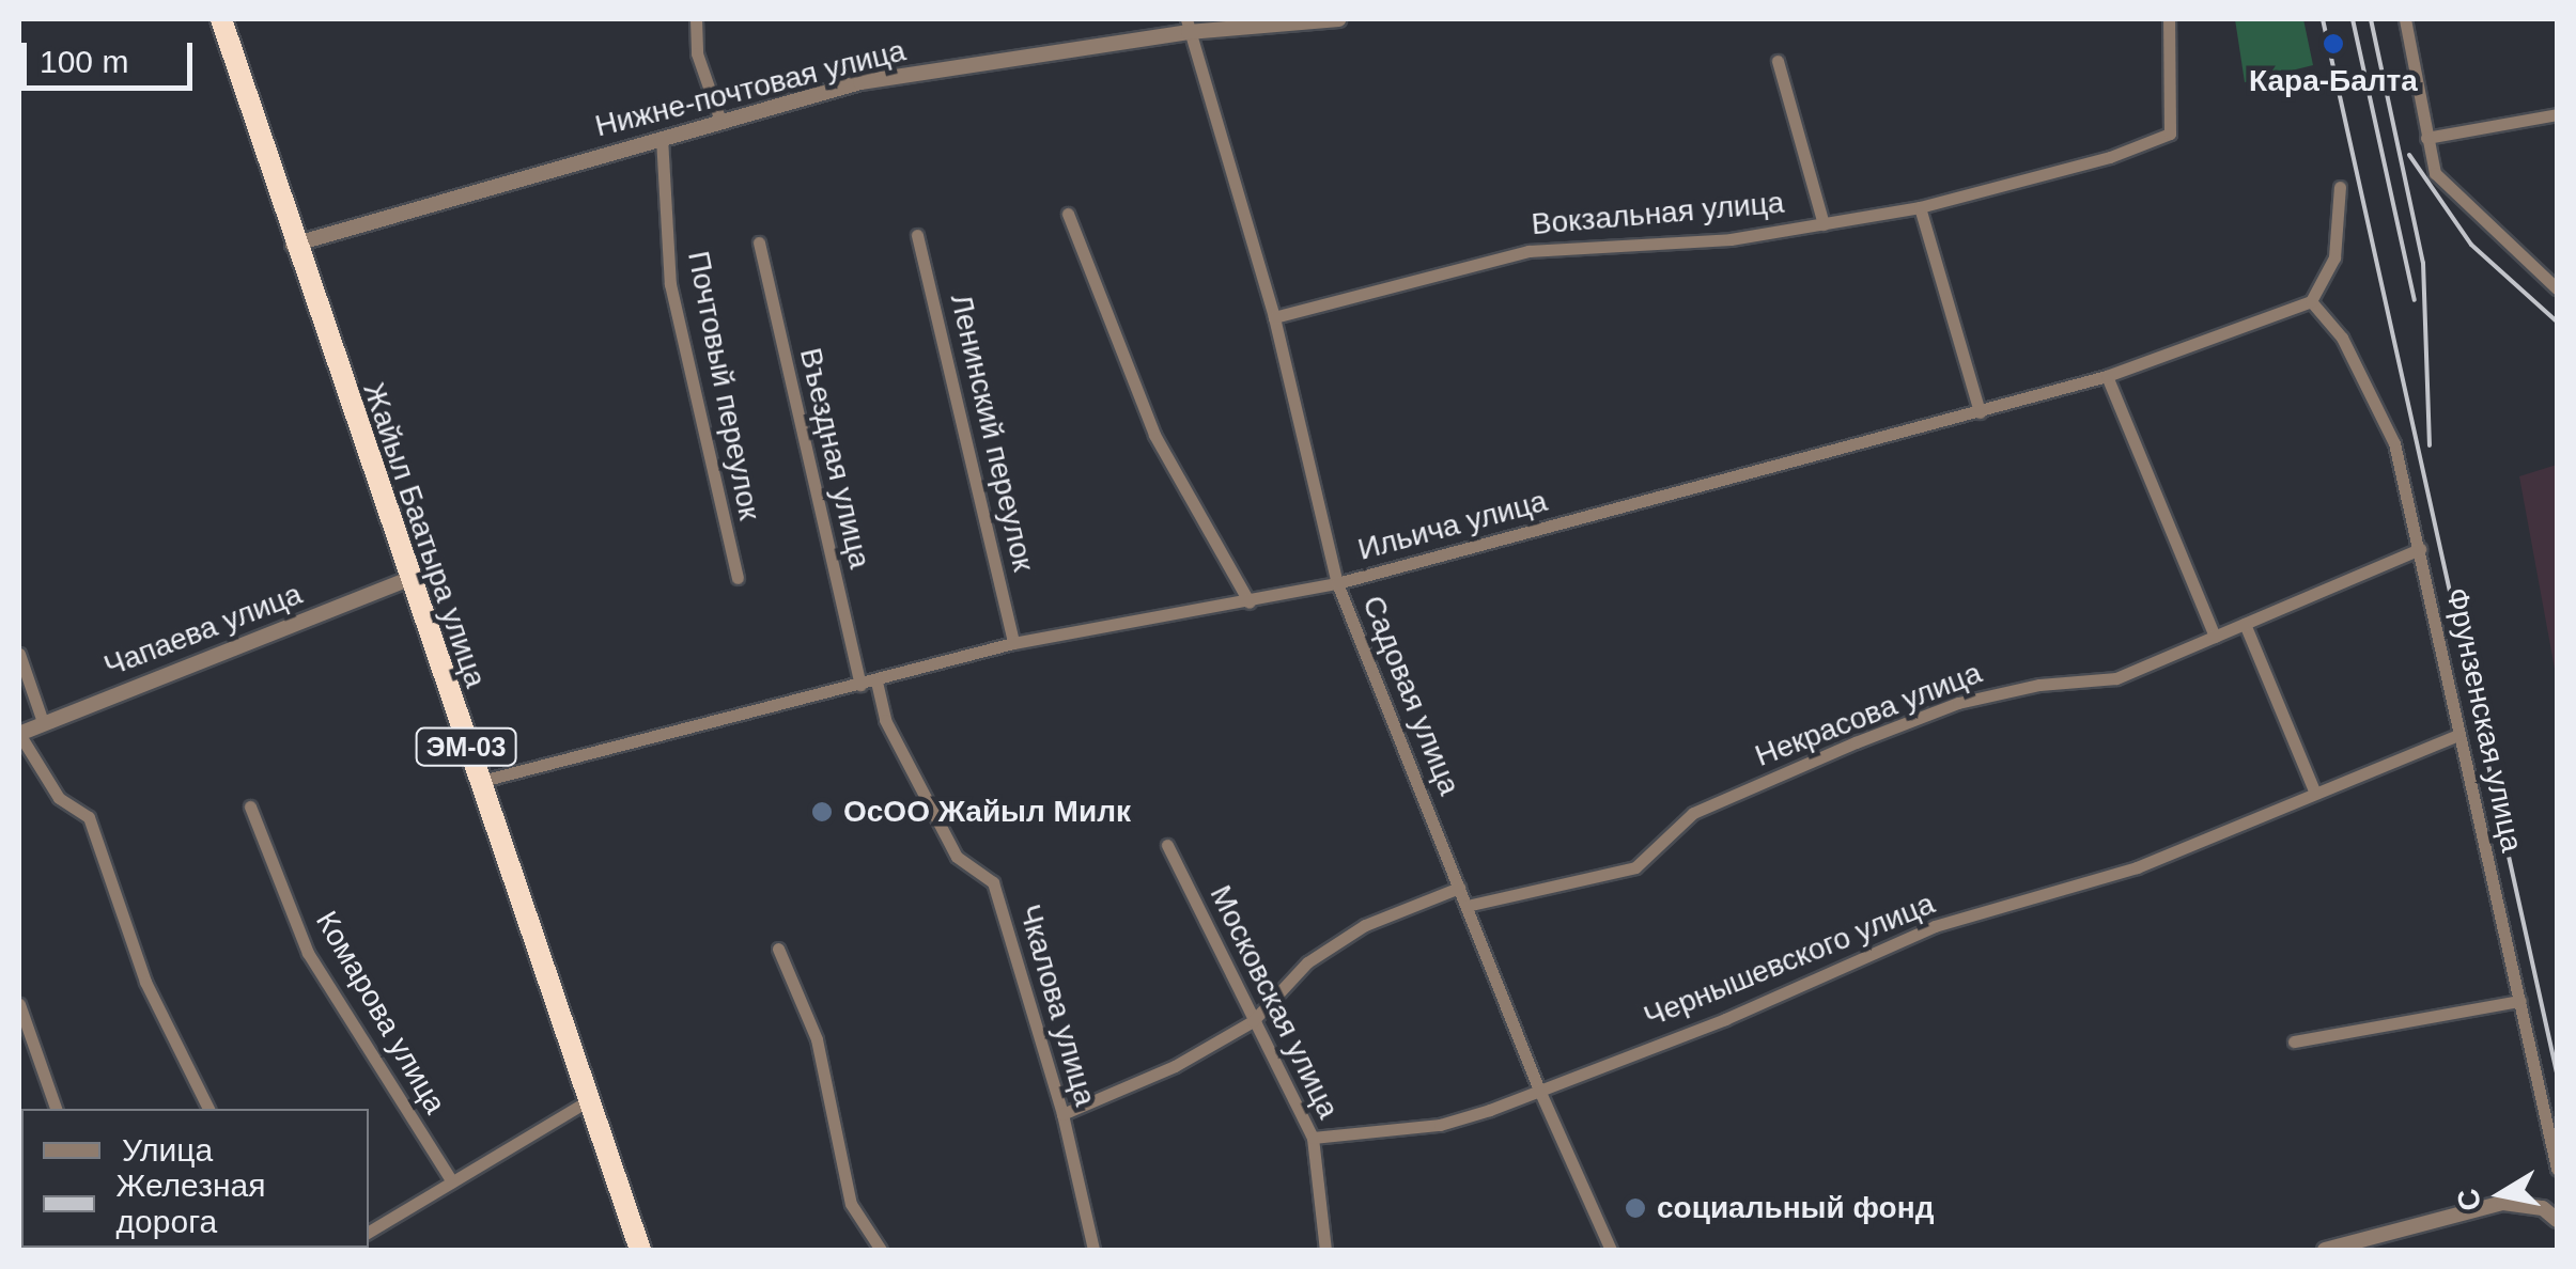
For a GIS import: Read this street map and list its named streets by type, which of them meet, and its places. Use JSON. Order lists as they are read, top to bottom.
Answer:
{
  "streets": {
    "highway": ["Жайыл Баатыра улица", "ЭМ-03"],
    "street": [
      "Нижне-почтовая улица",
      "Вокзальная улица",
      "Почтовый переулок",
      "Ленинский переулок",
      "Въездная улица",
      "Ильича улица",
      "Чапаева улица",
      "Садовая улица",
      "Некрасова улица",
      "Фрунзенская улица",
      "Чернышевского улица",
      "Московская улица",
      "Чкалова улица",
      "Комарова улица"
    ]
  },
  "crossings": [
    ["Нижне-почтовая улица", "Почтовый переулок"],
    ["Нижне-почтовая улица", "Жайыл Баатыра улица"],
    ["Нижне-почтовая улица", "Садовая улица"],
    ["Вокзальная улица", "Садовая улица"],
    ["Ленинский переулок", "Ильича улица"],
    ["Въездная улица", "Ильича улица"],
    ["Ильича улица", "Жайыл Баатыра улица"],
    ["Ильича улица", "Садовая улица"],
    ["Ильича улица", "Фрунзенская улица"],
    ["Ильича улица", "Чкалова улица"],
    ["Жайыл Баатыра улица", "Чапаева улица"],
    ["Садовая улица", "Некрасова улица"],
    ["Садовая улица", "Чернышевского улица"],
    ["Некрасова улица", "Фрунзенская улица"],
    ["Фрунзенская улица", "Чернышевского улица"],
    ["Чернышевского улица", "Московская улица"]
  ],
  "places": ["Кара-Балта", "ОсОО Жайыл Милк", "социальный фонд"],
  "legend": ["Улица", "Железная дорога"],
  "scale_bar": "100 m",
  "north": "left"
}
